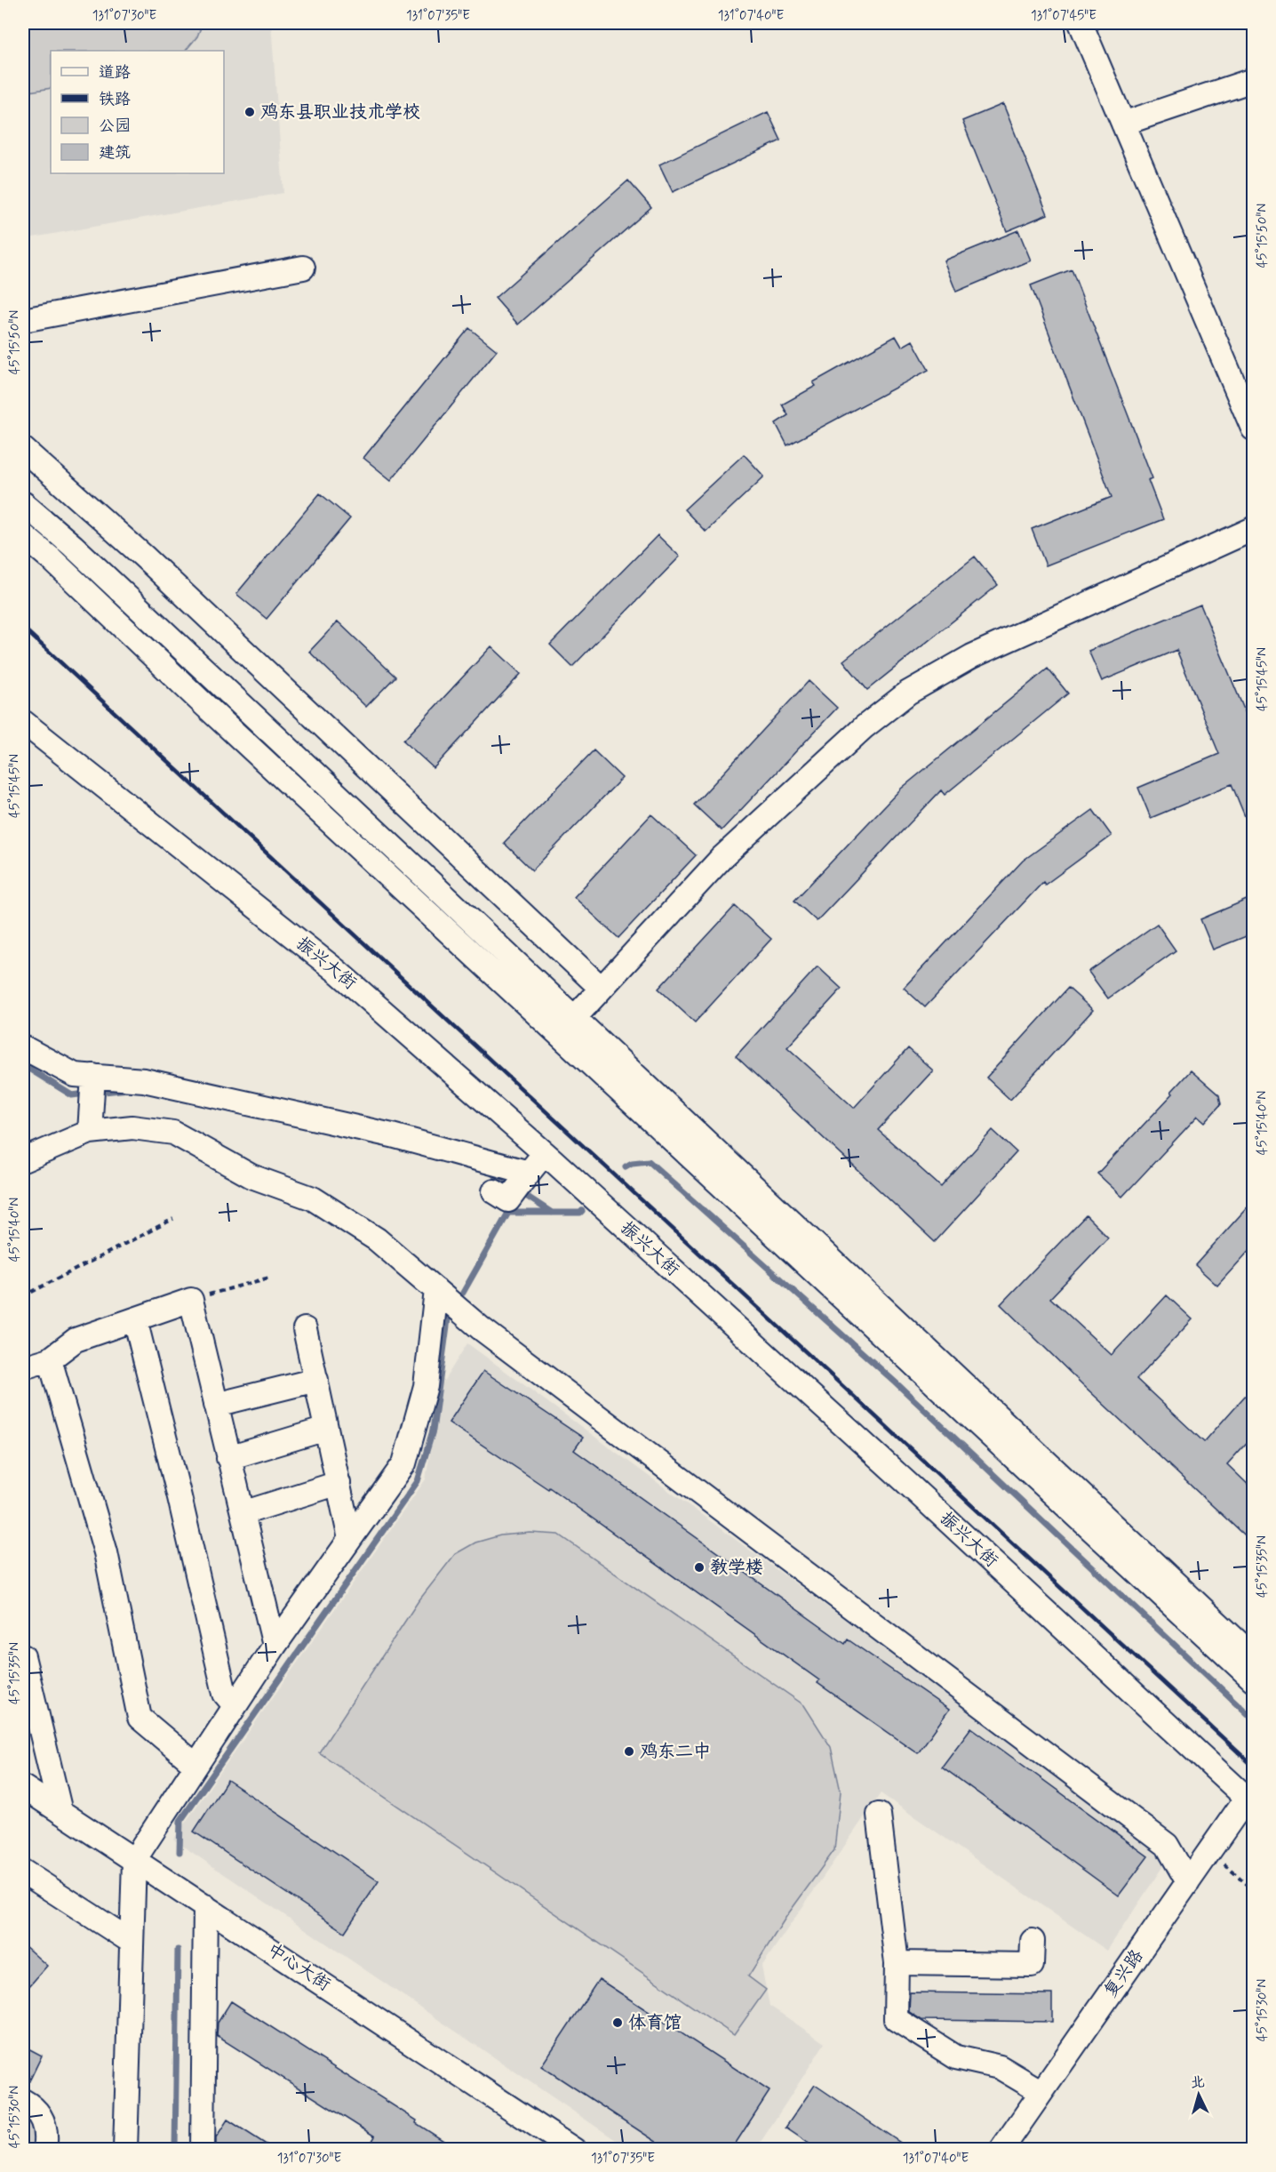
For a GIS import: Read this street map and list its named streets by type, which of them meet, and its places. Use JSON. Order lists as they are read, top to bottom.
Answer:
{
  "streets": {
    "street": ["振兴大街", "中心大街", "复兴路"]
  },
  "crossings": [
    ["振兴大街", "复兴路"]
  ],
  "places": [
    "鸡东县职业技术学校",
    "教学楼",
    "鸡东二中",
    "体育馆"
  ],
  "legend": [
    "道路",
    "铁路",
    "公园",
    "建筑"
  ],
  "north": "top",
  "coordinates": [
    "131°07'30\"E",
    "131°07'35\"E",
    "131°07'40\"E",
    "131°07'45\"E",
    "45°15'50\"N",
    "45°15'45\"N",
    "45°15'40\"N",
    "45°15'35\"N",
    "45°15'30\"N"
  ]
}
